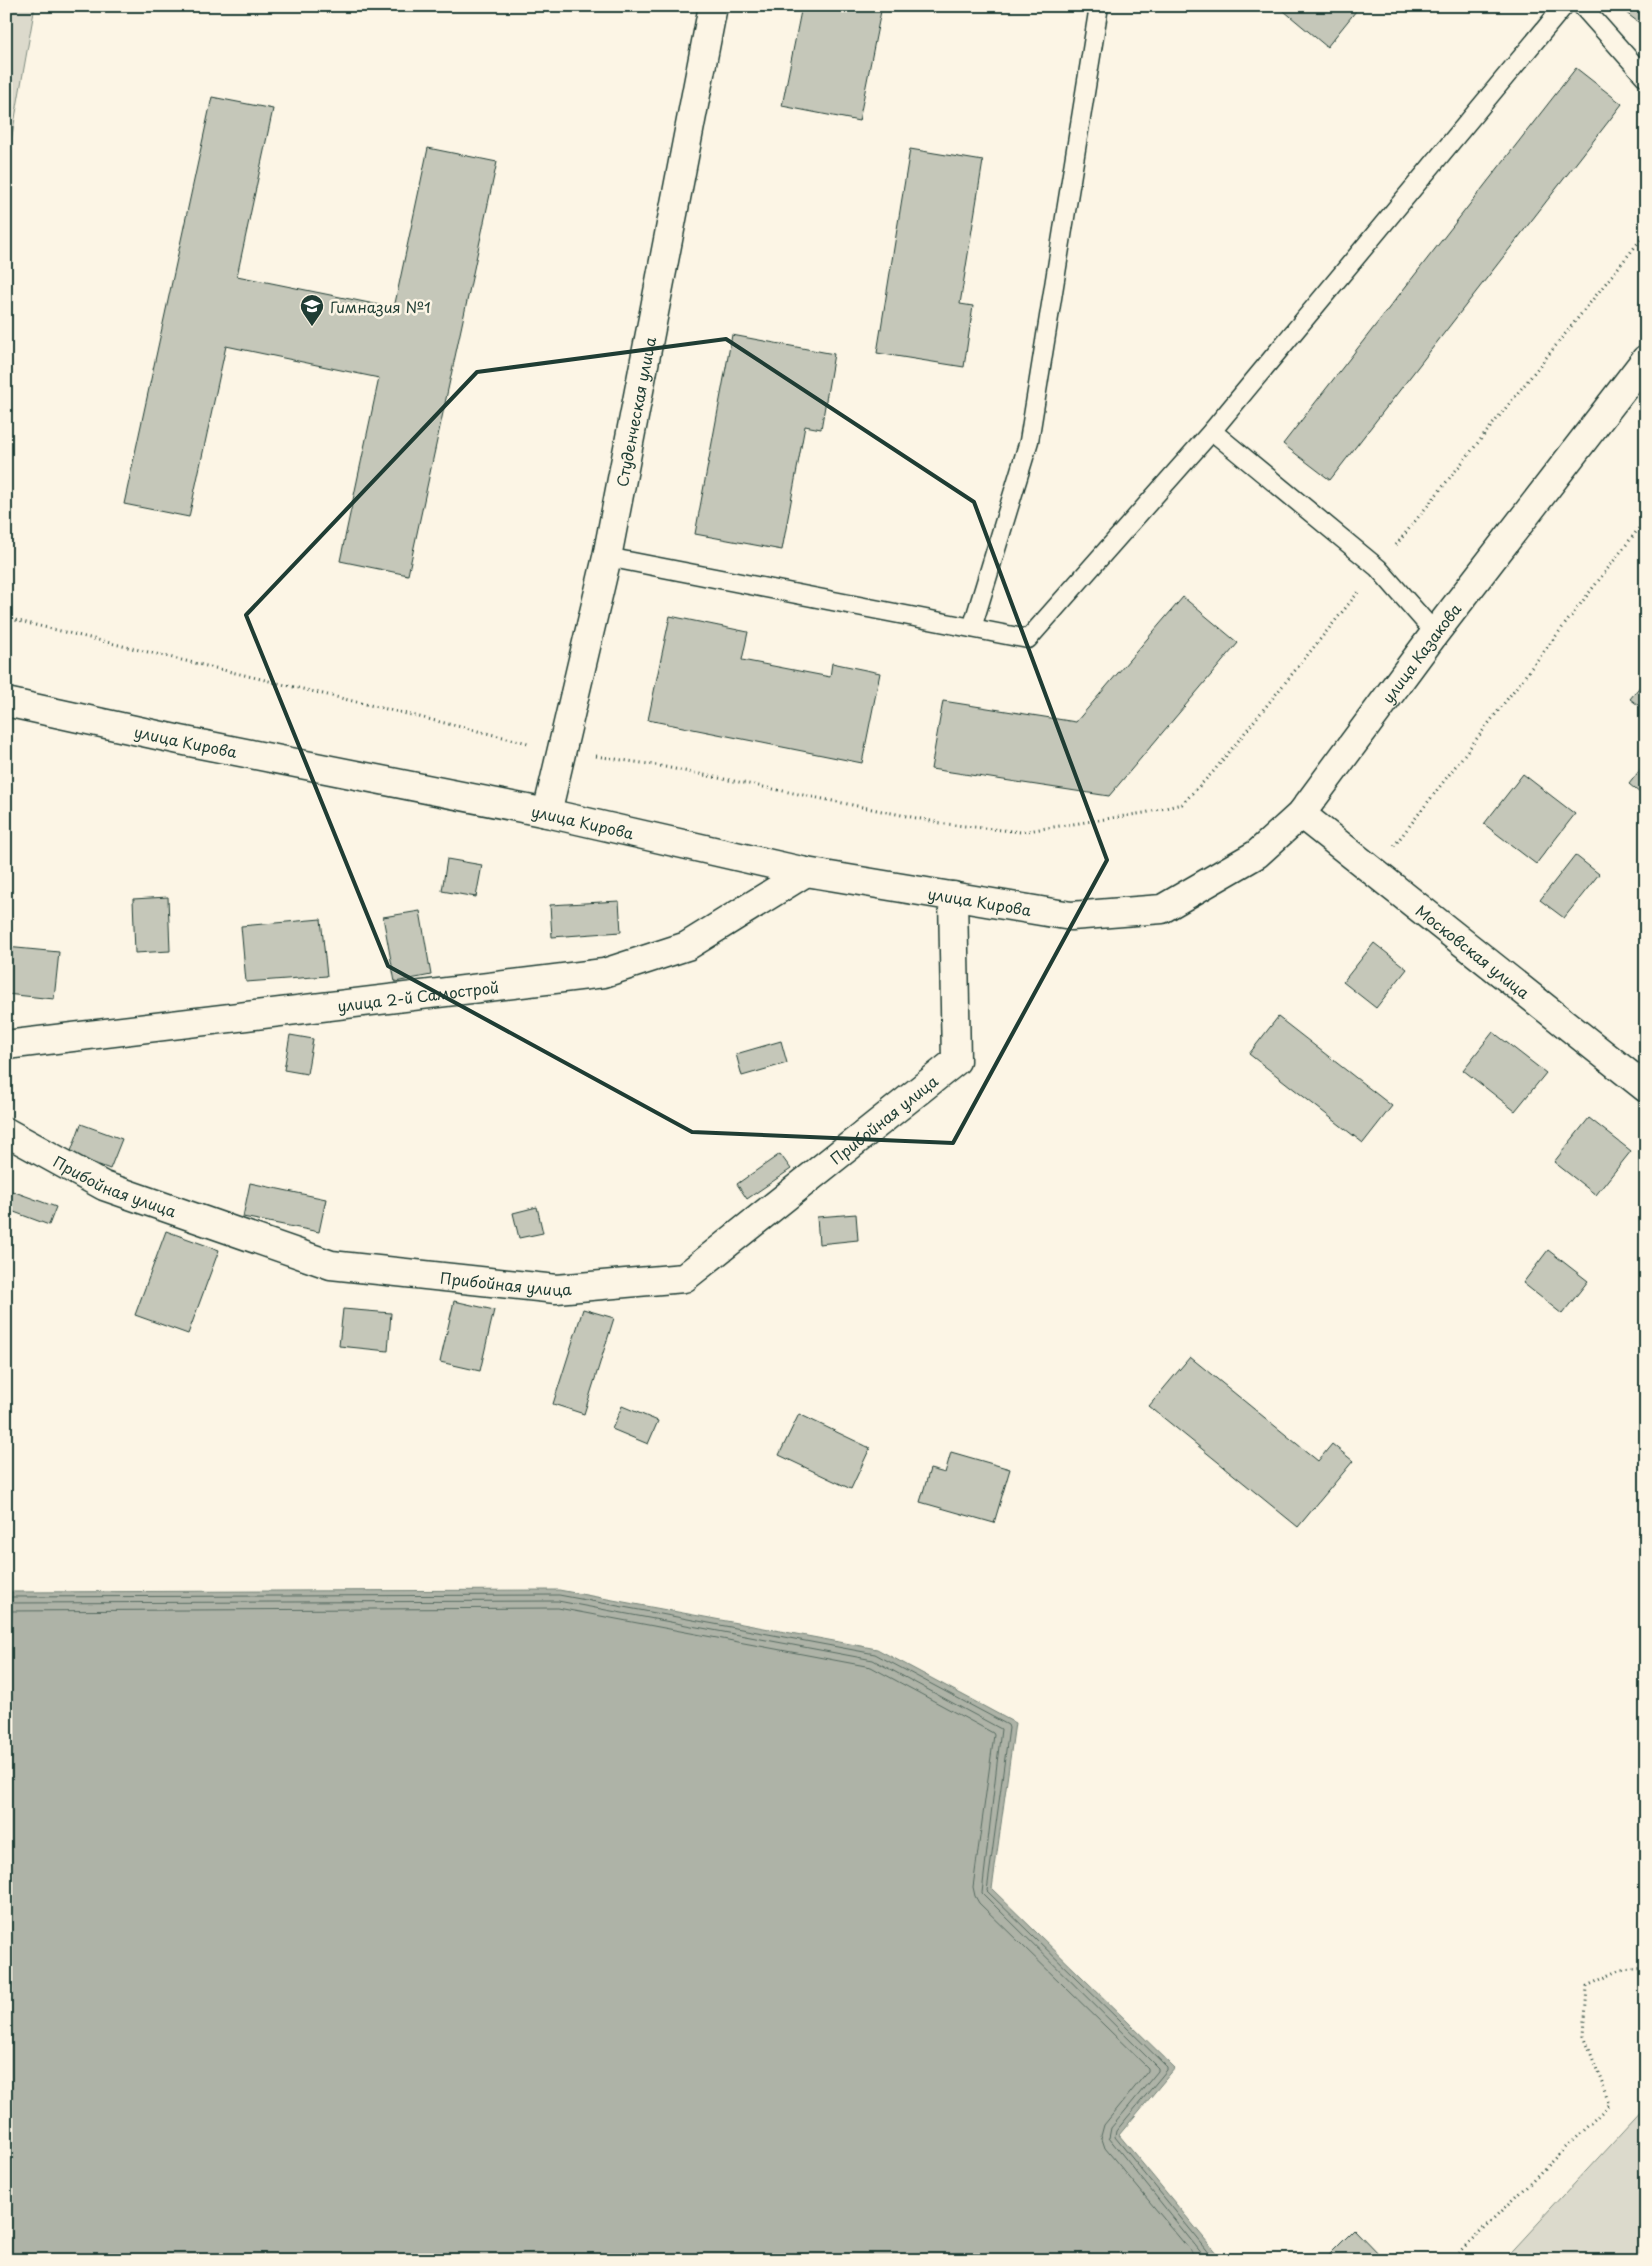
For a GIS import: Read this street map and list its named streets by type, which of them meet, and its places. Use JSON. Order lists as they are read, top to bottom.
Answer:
{
  "streets": {
    "street": [
      "Студенческая улица",
      "улица Казакова",
      "улица Кирова",
      "Московская улица",
      "улица 2-й Самострой",
      "Прибойная улица"
    ]
  },
  "crossings": [
    ["Студенческая улица", "улица Кирова"],
    ["улица Казакова", "улица Кирова"],
    ["улица Казакова", "Московская улица"],
    ["улица Кирова", "улица 2-й Самострой"],
    ["улица Кирова", "Прибойная улица"]
  ],
  "places": {
    "school or university": ["Гимназия №1"]
  }
}
